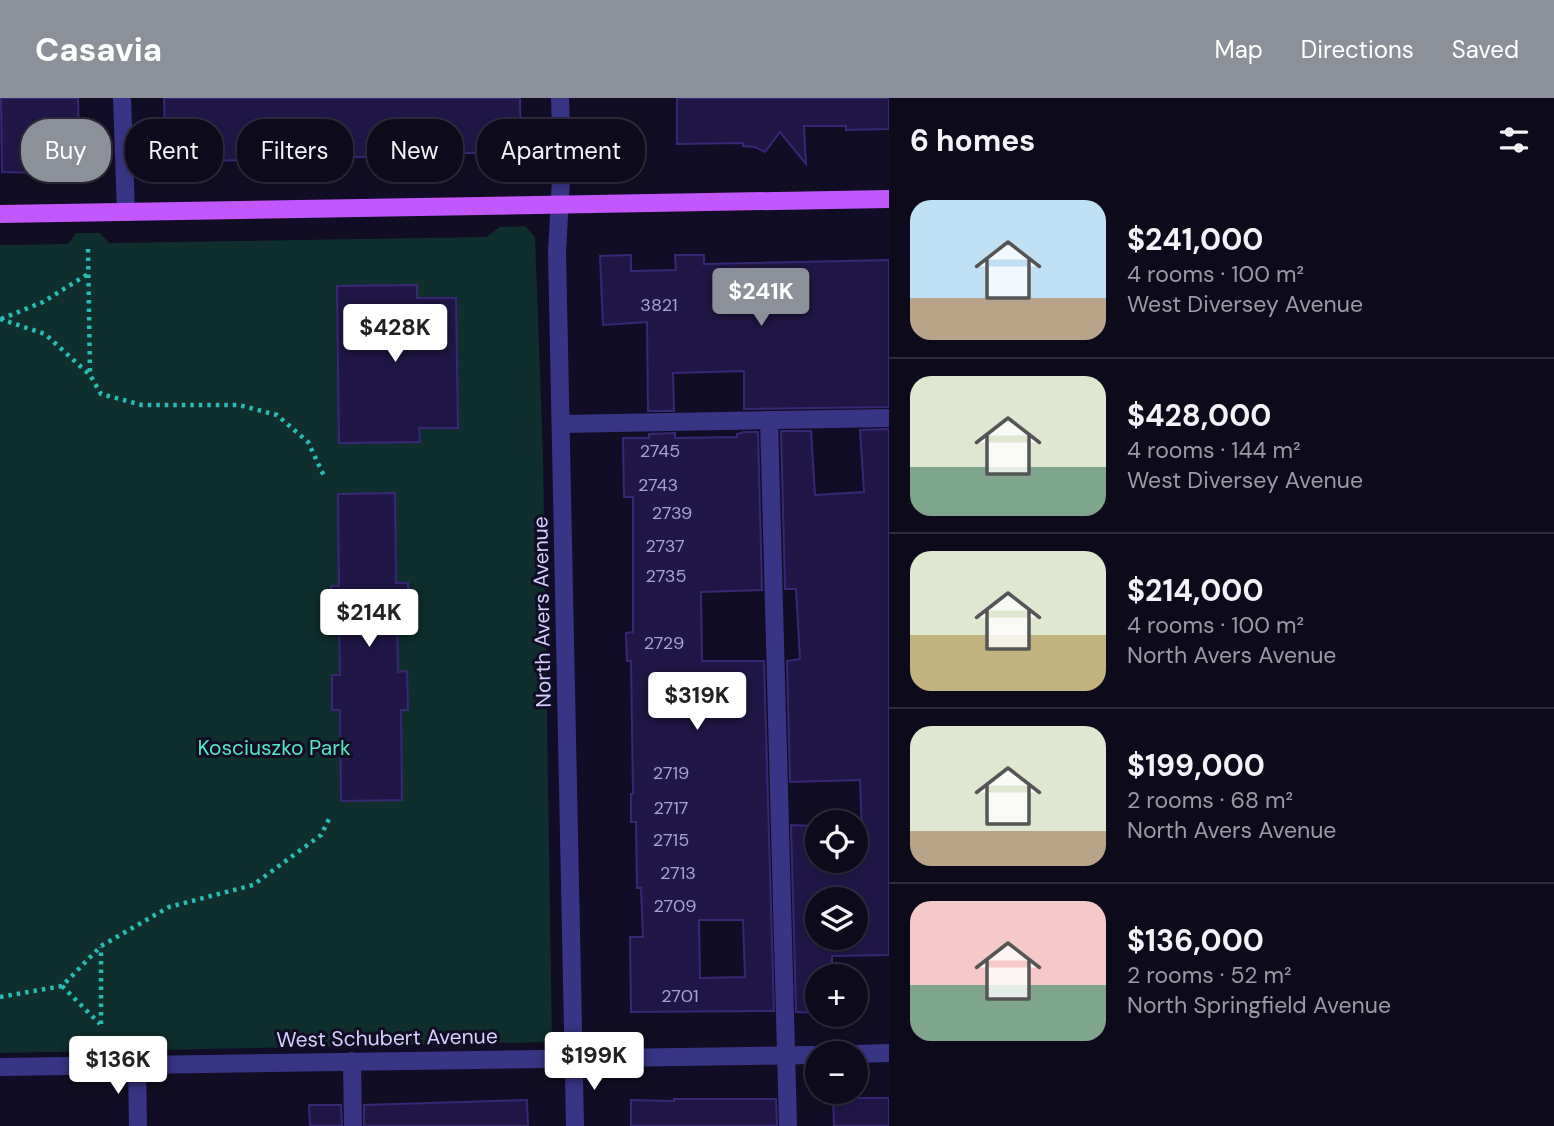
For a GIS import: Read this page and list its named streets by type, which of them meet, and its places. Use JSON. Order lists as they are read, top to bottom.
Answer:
{
  "streets": {
    "street": ["North Avers Avenue", "West Schubert Avenue"]
  },
  "crossings": [
    ["North Avers Avenue", "West Schubert Avenue"]
  ],
  "parks": ["Kosciuszko Park"],
  "house_numbers": [
    "3821",
    "2745",
    "2743",
    "2739",
    "2737",
    "2735",
    "2729",
    "2719",
    "2717",
    "2715",
    "2713",
    "2709",
    "2701"
  ],
  "page": {
    "header": "Casavia",
    "nav": ["Map", "Directions", "Saved"],
    "heading": "6 homes",
    "chip": [
      "Buy",
      "Rent",
      "Filters",
      "New",
      "Apartment"
    ],
    "list": [
      {
        "name": "$241,000",
        "note": "4 rooms · 100 m² · West Diversey Avenue"
      },
      {
        "name": "$428,000",
        "note": "4 rooms · 144 m² · West Diversey Avenue"
      },
      {
        "name": "$214,000",
        "note": "4 rooms · 100 m² · North Avers Avenue"
      },
      {
        "name": "$199,000",
        "note": "2 rooms · 68 m² · North Avers Avenue"
      },
      {
        "name": "$136,000",
        "note": "2 rooms · 52 m² · North Springfield Avenue"
      }
    ],
    "price": [
      "$241K",
      "$428K",
      "$214K",
      "$319K",
      "$199K",
      "$136K"
    ],
    "map_buttons": ["+", "−"]
  }
}
